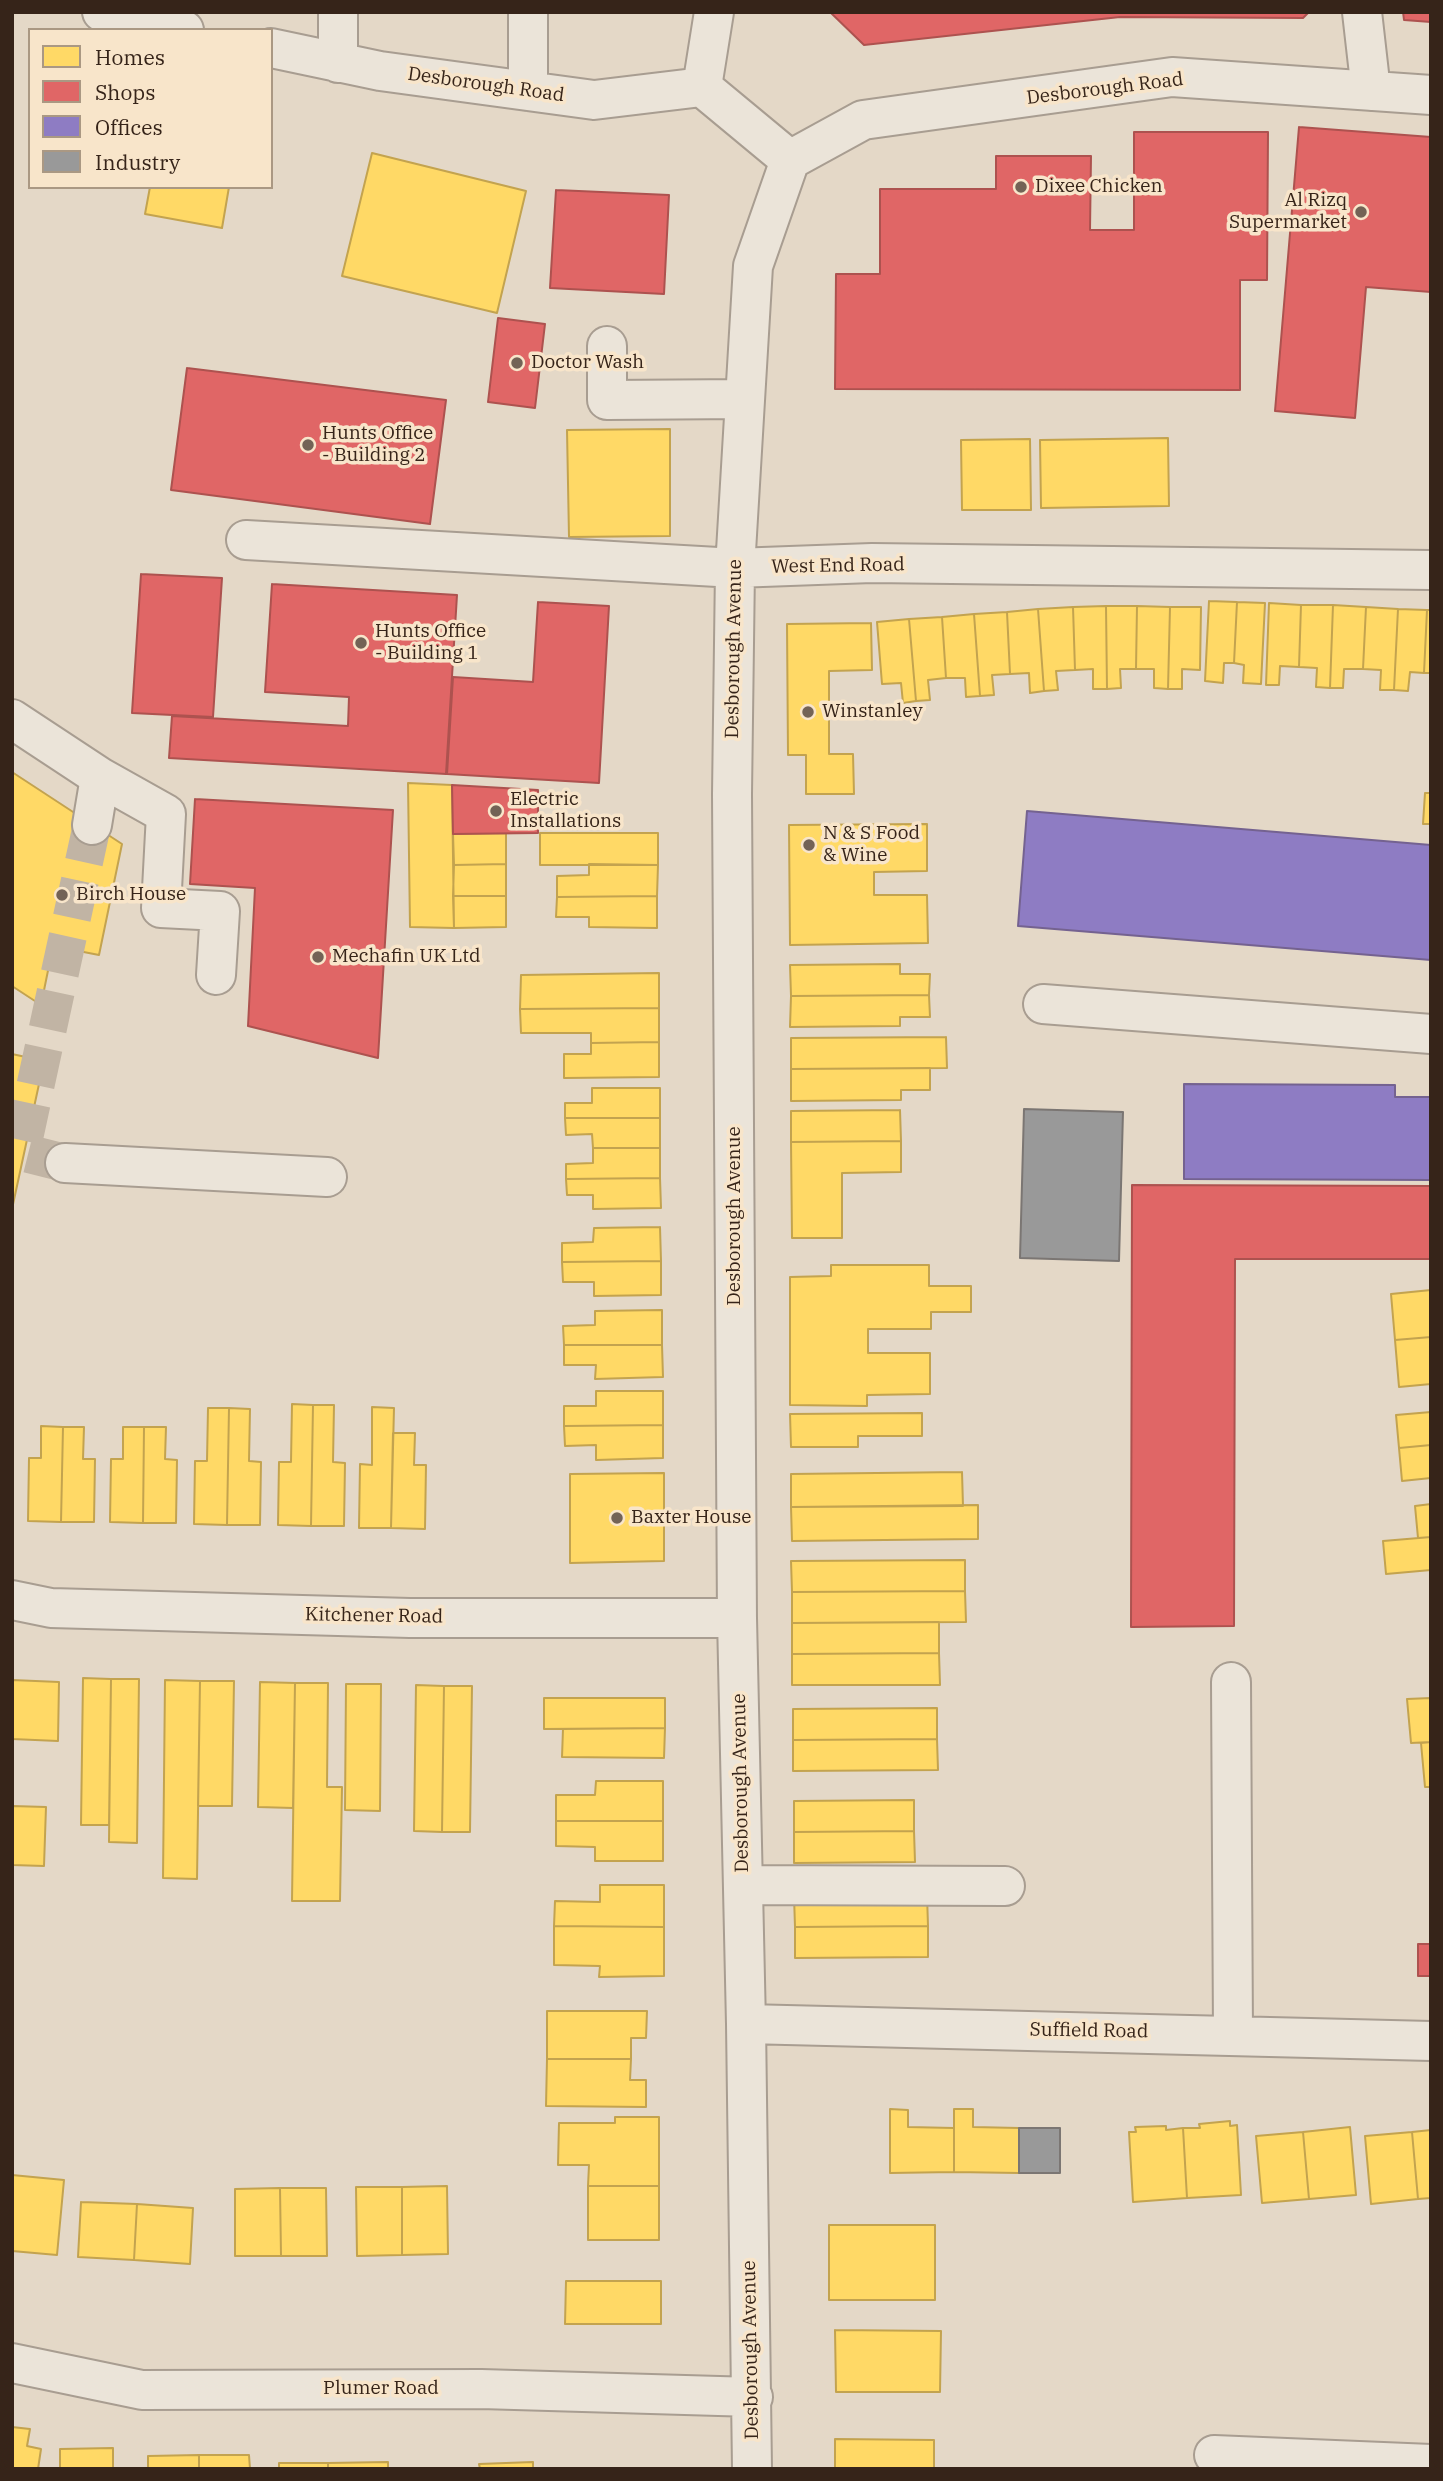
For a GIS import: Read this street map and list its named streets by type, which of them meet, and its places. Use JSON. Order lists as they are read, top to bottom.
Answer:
{
  "streets": {
    "street": [
      "Desborough Road",
      "West End Road",
      "Desborough Avenue",
      "Kitchener Road",
      "Suffield Road",
      "Plumer Road"
    ]
  },
  "crossings": [
    ["Desborough Road", "Desborough Avenue"],
    ["West End Road", "Desborough Avenue"],
    ["Desborough Avenue", "Kitchener Road"],
    ["Desborough Avenue", "Suffield Road"],
    ["Desborough Avenue", "Plumer Road"]
  ],
  "places": [
    "Dixee Chicken",
    "Al Rizq Supermarket",
    "Doctor Wash",
    "Hunts Office - Building 2",
    "Hunts Office - Building 1",
    "Winstanley",
    "Electric Installations",
    "N & S Food & Wine",
    "Birch House",
    "Mechafin UK Ltd",
    "Baxter House"
  ],
  "legend": [
    "Homes",
    "Shops",
    "Offices",
    "Industry"
  ]
}
